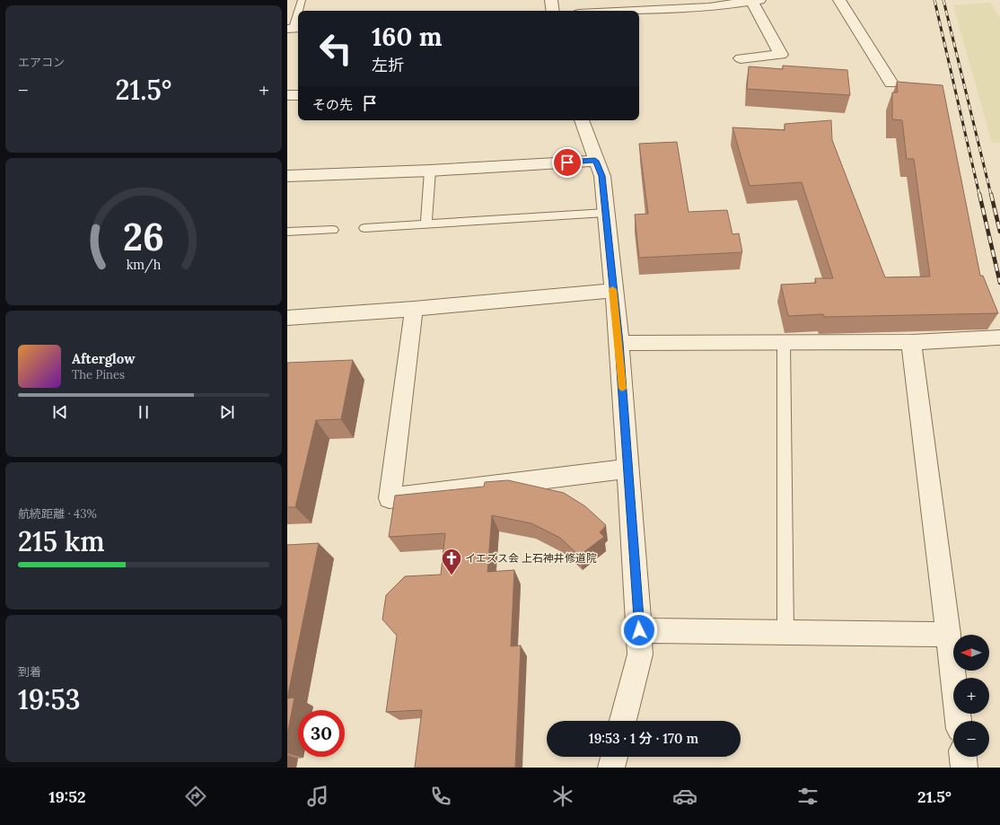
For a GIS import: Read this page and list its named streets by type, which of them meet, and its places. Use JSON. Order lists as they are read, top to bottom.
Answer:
{
  "places": {
    "church": ["イエズス会 上石神井修道院"]
  },
  "north": "left",
  "page": {
    "tile": [
      "エアコン",
      ["航続距離 · 43%", "215 km"],
      ["到着", "19:53"]
    ],
    "turn": ["160 m", "左折"],
    "heat": ["−", "21.5°", "+"],
    "then": "その先",
    "song": ["Afterglow", "The Pines"],
    "map_buttons": ["+", "−"],
    "limit": "30",
    "trip": "19:53 · 1 分 · 170 m",
    "tabs": ["19:52", "21.5°"],
    "gauge": ["26", "km/h"]
  }
}
